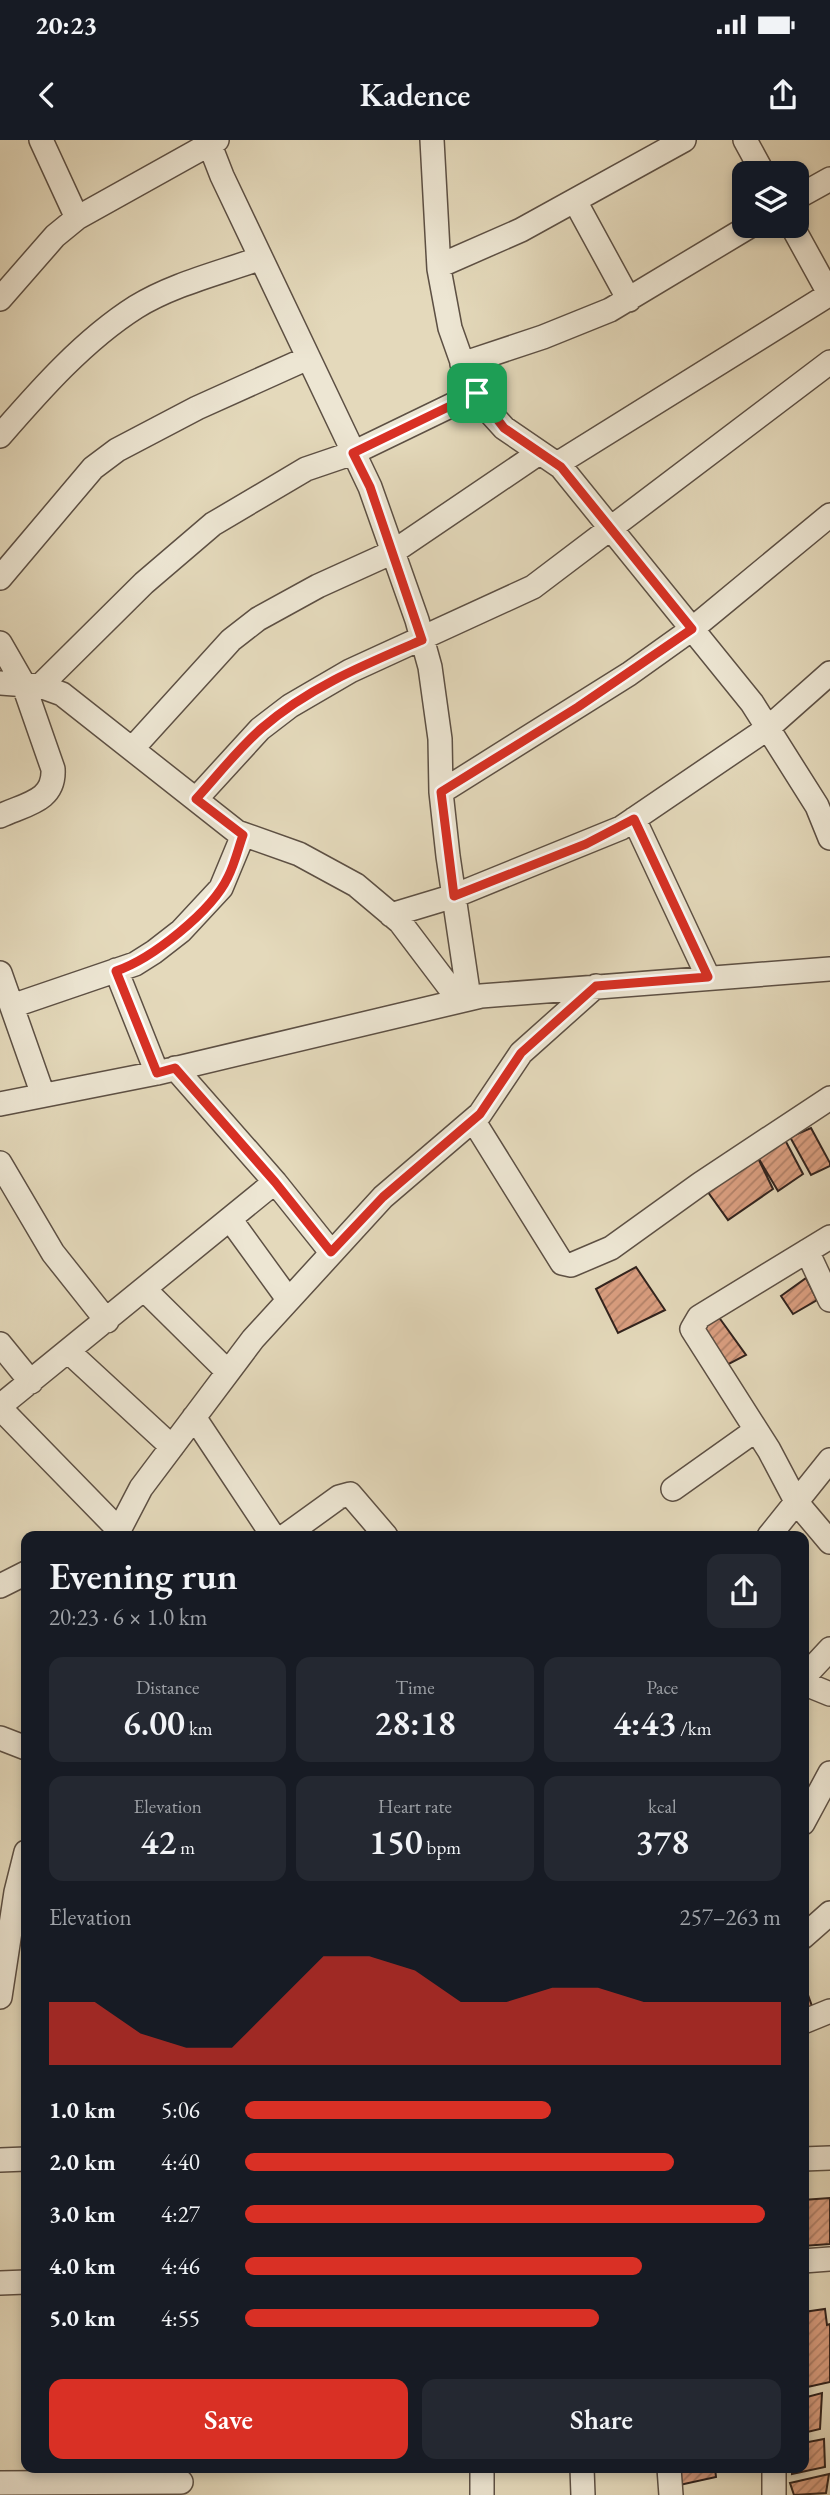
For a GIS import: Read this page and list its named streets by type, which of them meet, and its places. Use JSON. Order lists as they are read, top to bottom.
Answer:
{
  "page": {
    "status": "20:23",
    "header": "Kadence",
    "heading": ["Evening run", "20:23 · 6 × 1.0 km"],
    "stats": [
      ["Distance", "6.00 km"],
      ["Time", "28:18"],
      ["Pace", "4:43 /km"],
      ["Elevation", "42 m"],
      ["Heart rate", "150 bpm"],
      ["kcal", "378"]
    ],
    "chart": ["Elevation", "257–263 m"],
    "list": [
      {
        "name": "1.0 km",
        "note": "5:06"
      },
      {
        "name": "2.0 km",
        "note": "4:40"
      },
      {
        "name": "3.0 km",
        "note": "4:27"
      },
      {
        "name": "4.0 km",
        "note": "4:46"
      },
      {
        "name": "5.0 km",
        "note": "4:55"
      }
    ],
    "buttons": ["Save", "Share"]
  }
}
